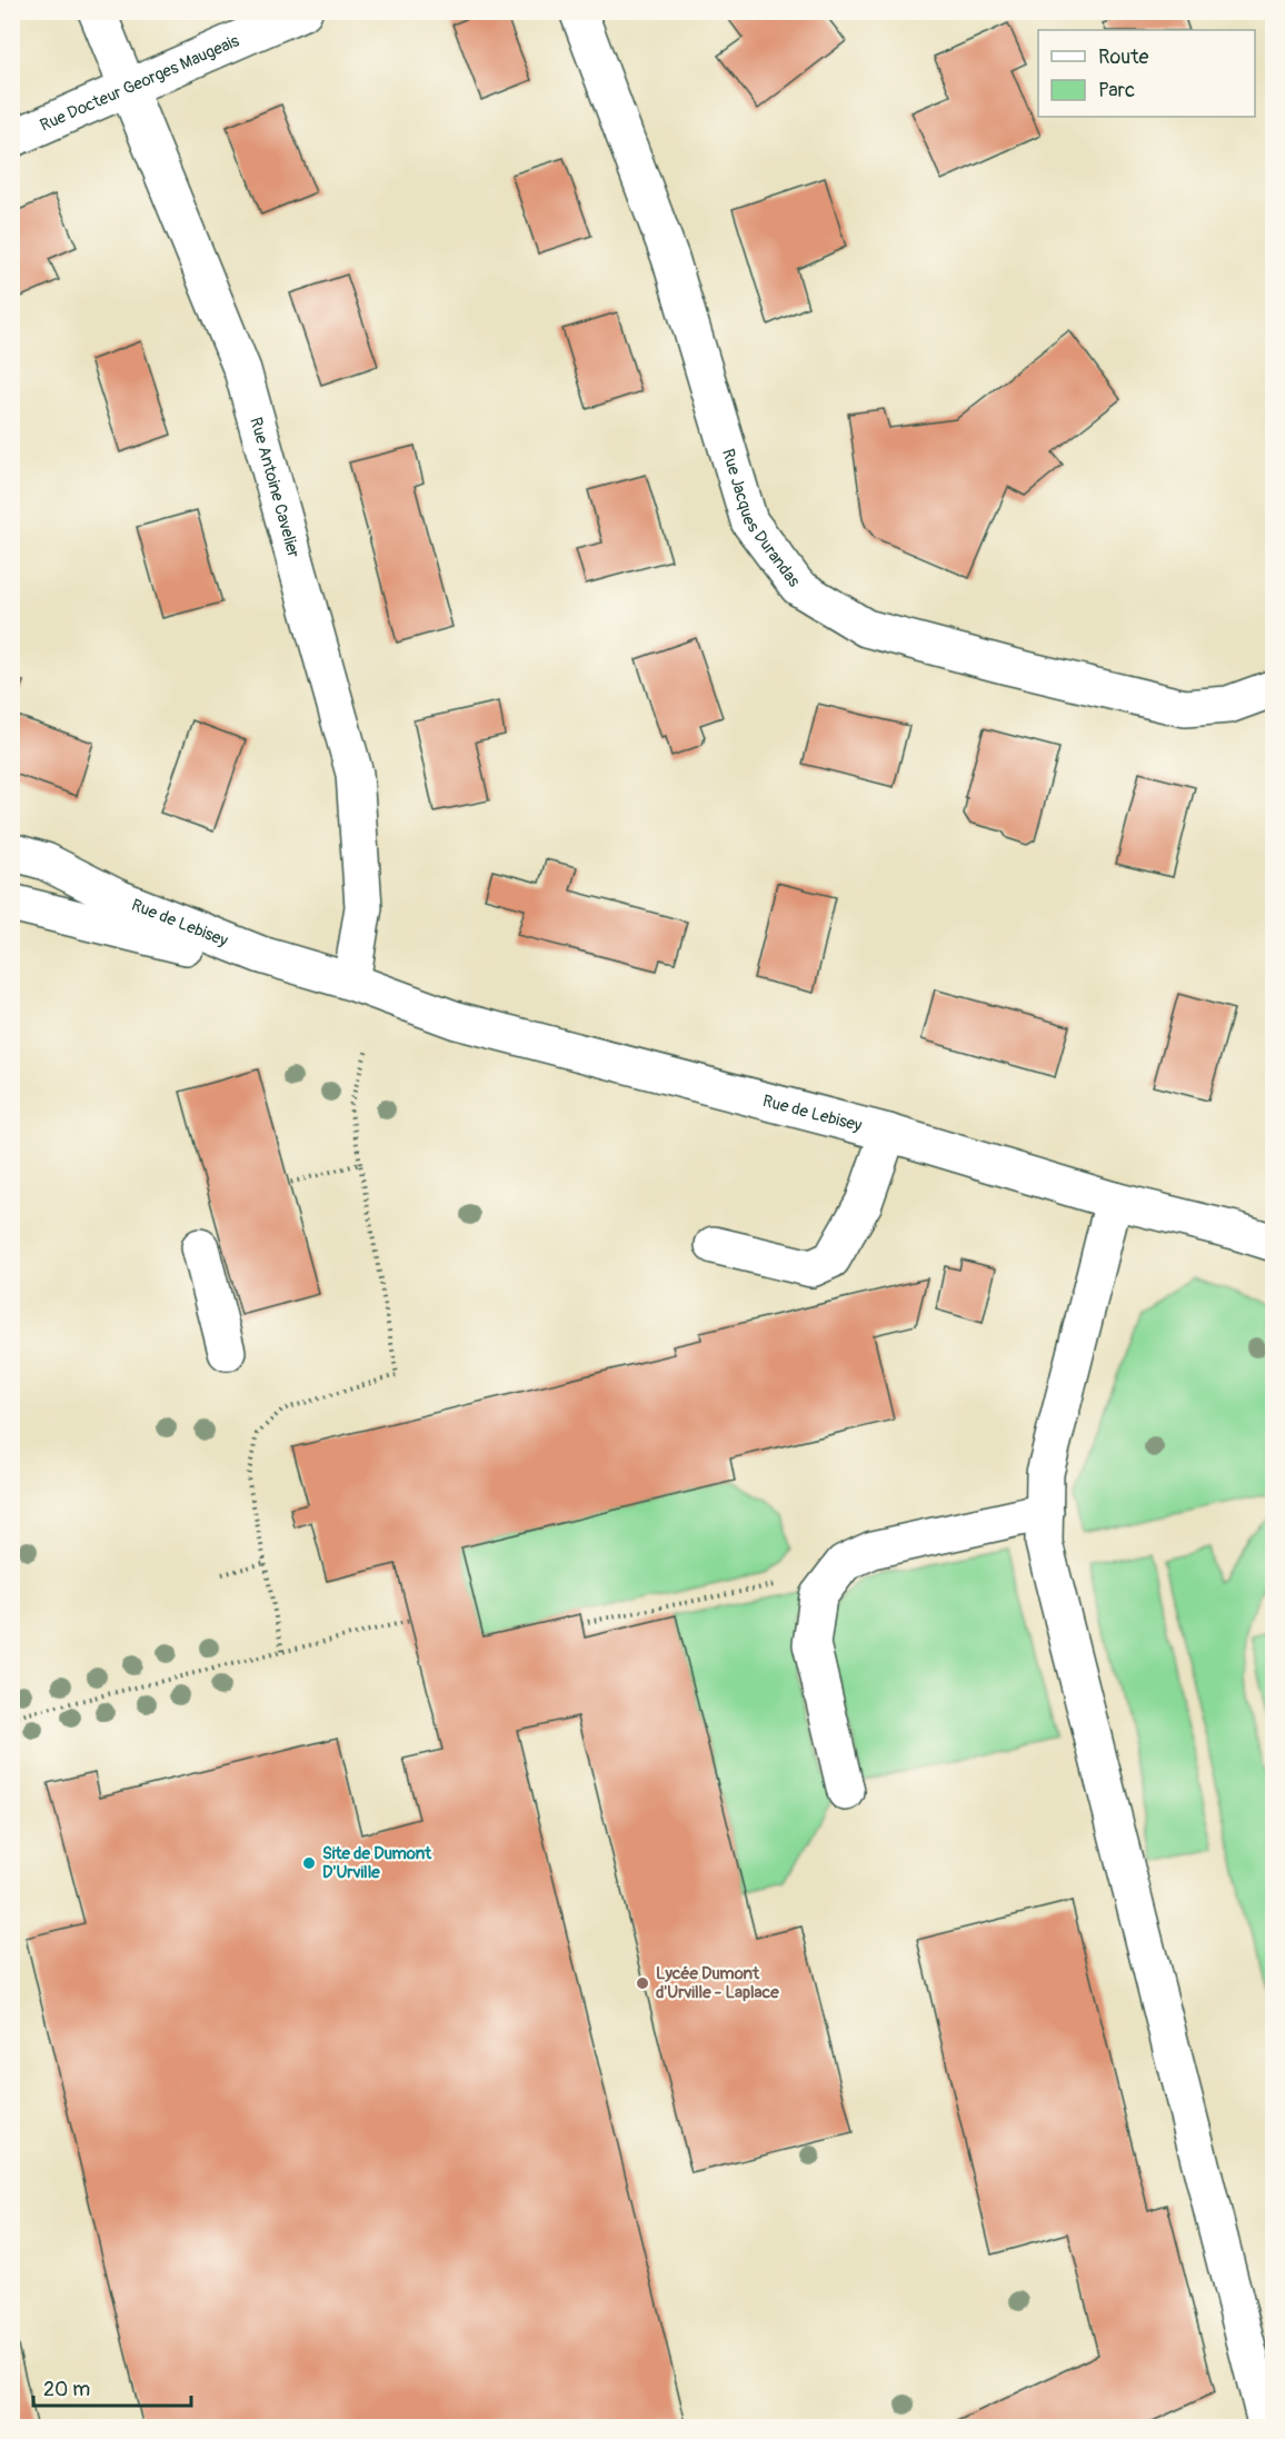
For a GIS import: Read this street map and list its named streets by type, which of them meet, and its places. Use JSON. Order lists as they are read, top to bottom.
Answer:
{
  "streets": {
    "street": [
      "Rue Docteur Georges Maugeais",
      "Rue Antoine Cavelier",
      "Rue Jacques Durandas",
      "Rue de Lebisey"
    ]
  },
  "crossings": [
    ["Rue Docteur Georges Maugeais", "Rue Antoine Cavelier"],
    ["Rue Antoine Cavelier", "Rue de Lebisey"]
  ],
  "places": ["Site de Dumont D'Urville", "Lycée Dumont d'Urville - Laplace"],
  "legend": ["Route", "Parc"],
  "scale_bar": "20 m"
}
